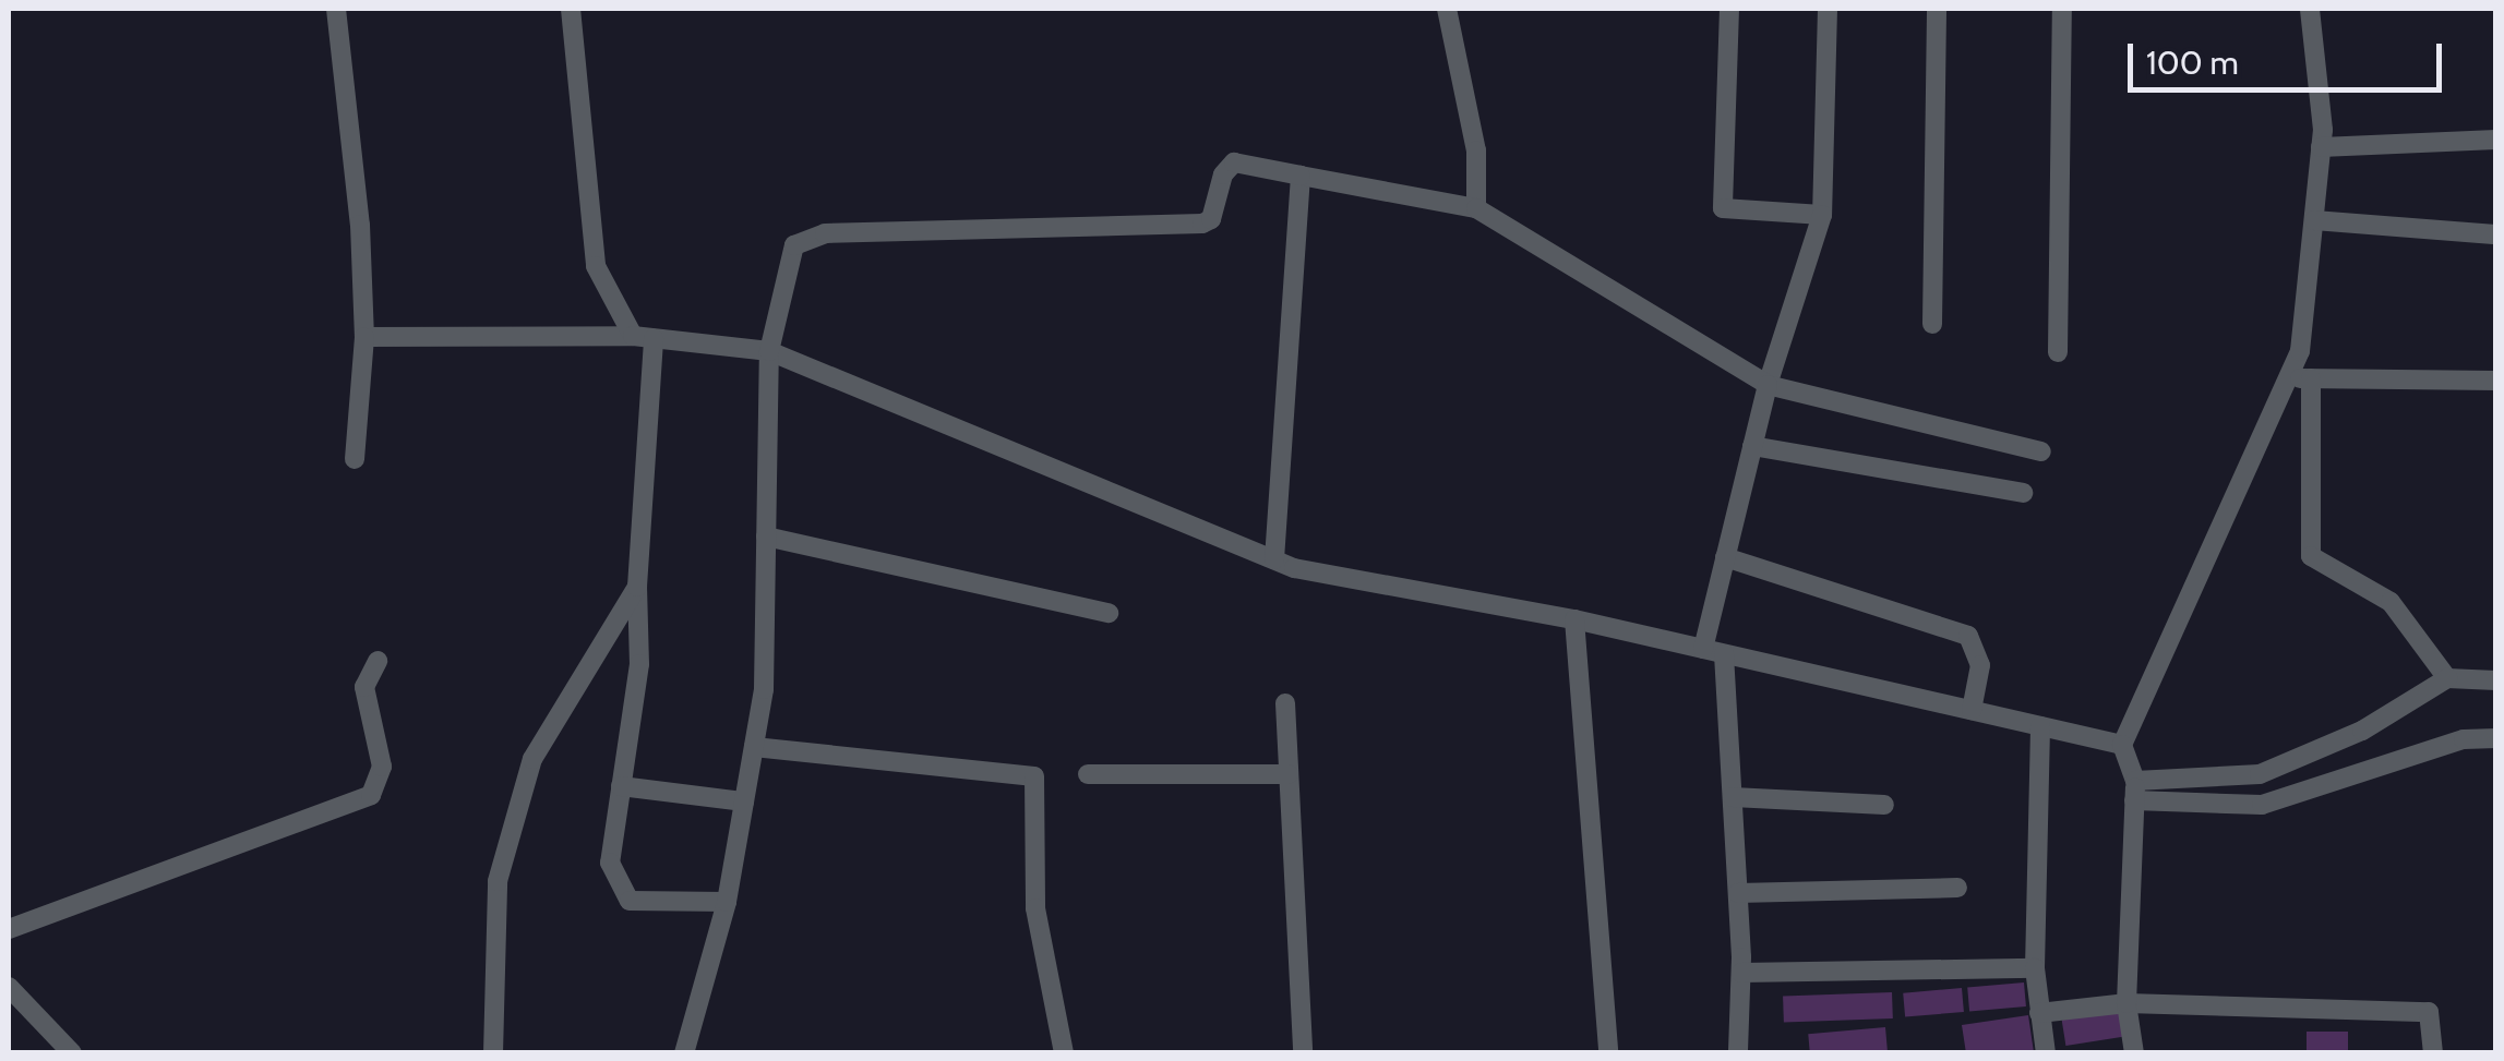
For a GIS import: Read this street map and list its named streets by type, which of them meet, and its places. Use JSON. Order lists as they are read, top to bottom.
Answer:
{
  "scale_bar": "100 m"
}
